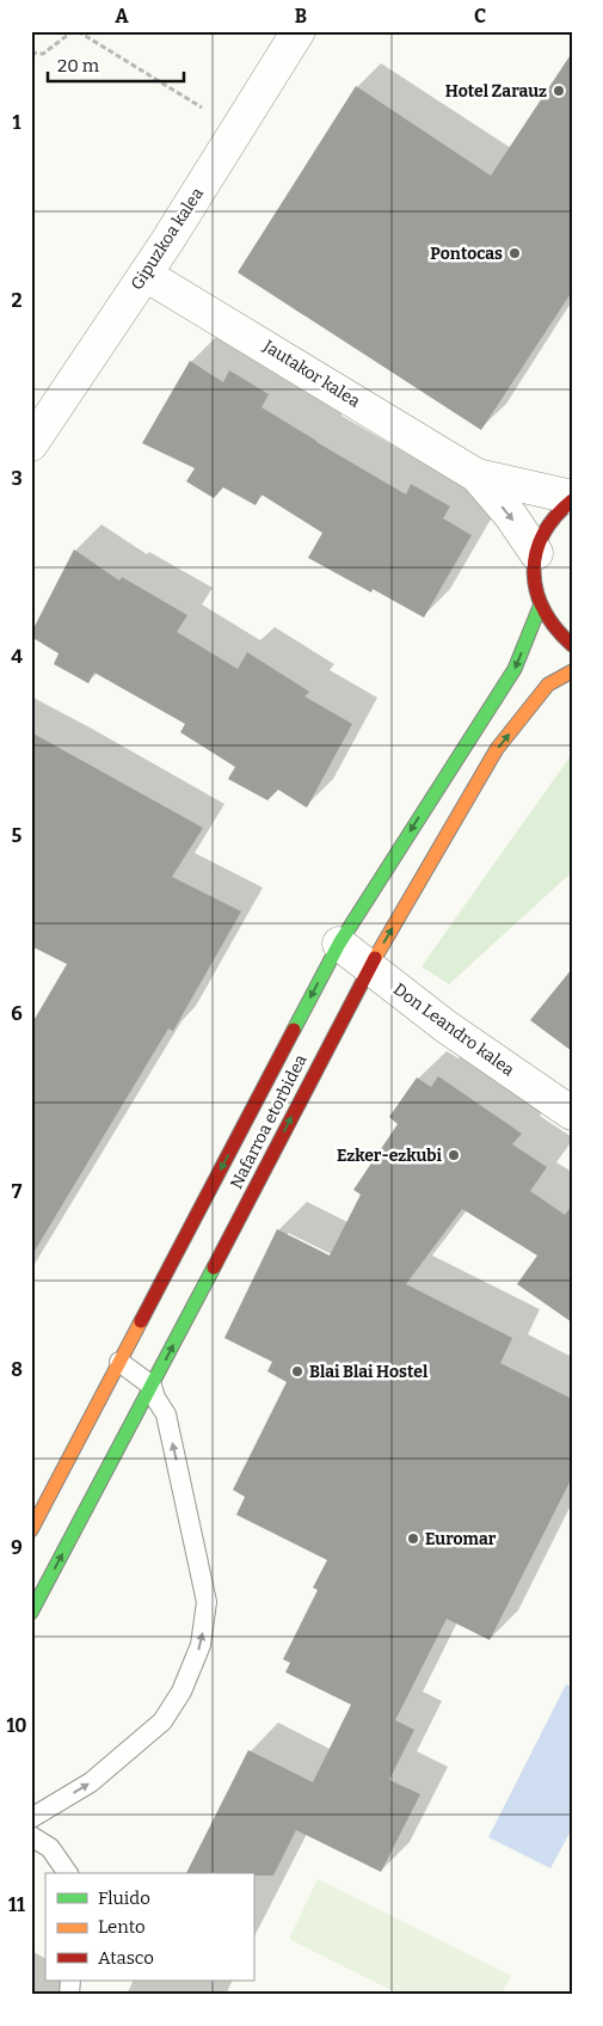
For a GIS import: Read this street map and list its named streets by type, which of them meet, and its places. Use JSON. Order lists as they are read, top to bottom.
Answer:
{
  "streets": {
    "highway": ["Nafarroa etorbidea"],
    "street": ["Gipuzkoa kalea", "Jautakor kalea", "Don Leandro kalea"]
  },
  "crossings": [
    ["Gipuzkoa kalea", "Jautakor kalea"],
    ["Don Leandro kalea", "Nafarroa etorbidea"]
  ],
  "places": [
    "Hotel Zarauz",
    "Pontocas",
    "Ezker-ezkubi",
    "Blai Blai Hostel",
    "Euromar"
  ],
  "legend": ["Fluido", "Lento", "Atasco"],
  "scale_bar": "20 m",
  "grid": {
    "columns": ["A", "B", "C"],
    "rows": [
      "1",
      "2",
      "3",
      "4",
      "5",
      "6",
      "7",
      "8",
      "9",
      "10",
      "11"
    ]
  }
}
